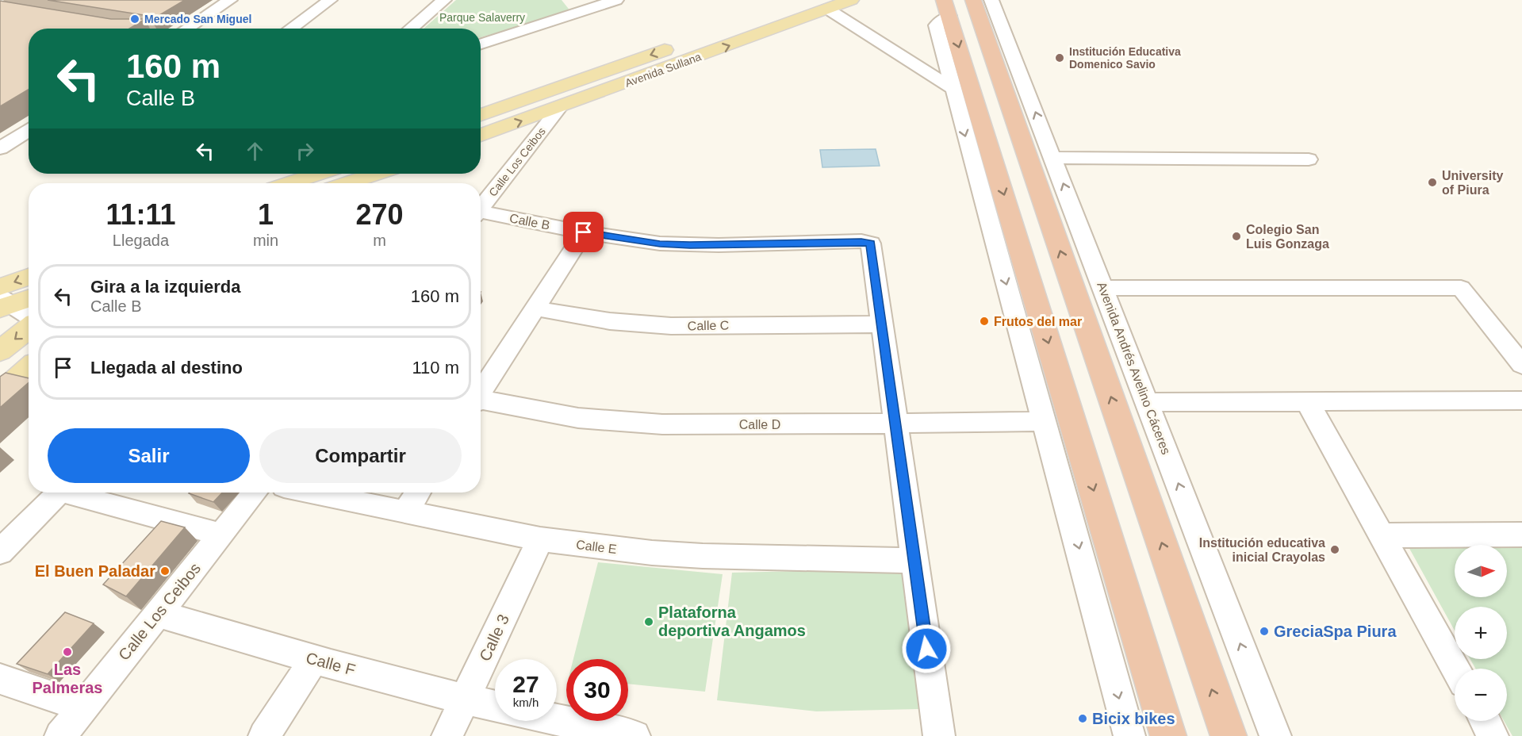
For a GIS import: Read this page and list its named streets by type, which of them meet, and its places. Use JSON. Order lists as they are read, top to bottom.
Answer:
{
  "streets": {
    "main road": ["Avenida Sullana"],
    "street": [
      "Calle Los Ceibos",
      "Calle B",
      "Calle C",
      "Avenida Andrés Avelino Cáceres",
      "Calle D",
      "Calle E",
      "Calle 3",
      "Calle F"
    ]
  },
  "crossings": [
    ["Avenida Sullana", "Calle Los Ceibos"],
    ["Calle Los Ceibos", "Calle F"],
    ["Calle B", "Calle C"],
    ["Calle E", "Calle 3"],
    ["Calle 3", "Calle F"]
  ],
  "parks": ["Parque Salaverry"],
  "places": [
    "Mercado San Miguel",
    "Institución Educativa Domenico Savio",
    "University of Piura",
    "Colegio San Luis Gonzaga",
    "Frutos del mar",
    "Institución educativa inicial Crayolas",
    "El Buen Paladar",
    "Plataforna deportiva Angamos",
    "GreciaSpa Piura",
    "Las Palmeras",
    "Bicix bikes"
  ],
  "north": "right",
  "page": {
    "turn": ["160 m", "Calle B"],
    "eta": [
      "11:11",
      "Llegada",
      "1",
      "min",
      "270",
      "m"
    ],
    "list": [
      {
        "name": "Gira a la izquierda",
        "note": "Calle B",
        "value": "160 m"
      },
      {
        "name": "Llegada al destino",
        "value": "110 m"
      }
    ],
    "buttons": ["Salir", "Compartir"],
    "map_buttons": ["+", "−"],
    "speed": "27 km/h",
    "limit": "30"
  }
}
